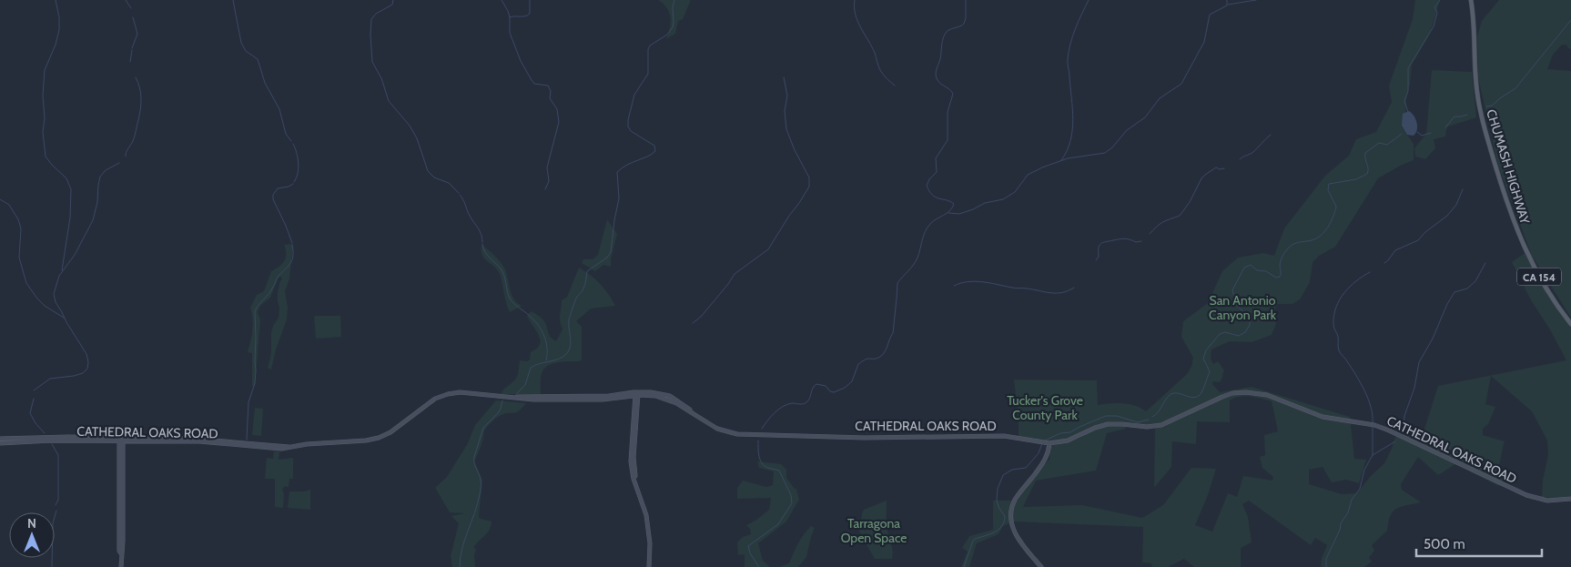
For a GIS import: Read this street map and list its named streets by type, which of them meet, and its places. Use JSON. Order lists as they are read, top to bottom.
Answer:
{
  "streets": {
    "main road": ["CHUMASH HIGHWAY", "CA 154", "CATHEDRAL OAKS ROAD"]
  },
  "parks": ["San Antonio Canyon Park", "Tucker's Grove County Park", "Tarragona Open Space"],
  "scale_bar": "500 m",
  "north": "top"
}
